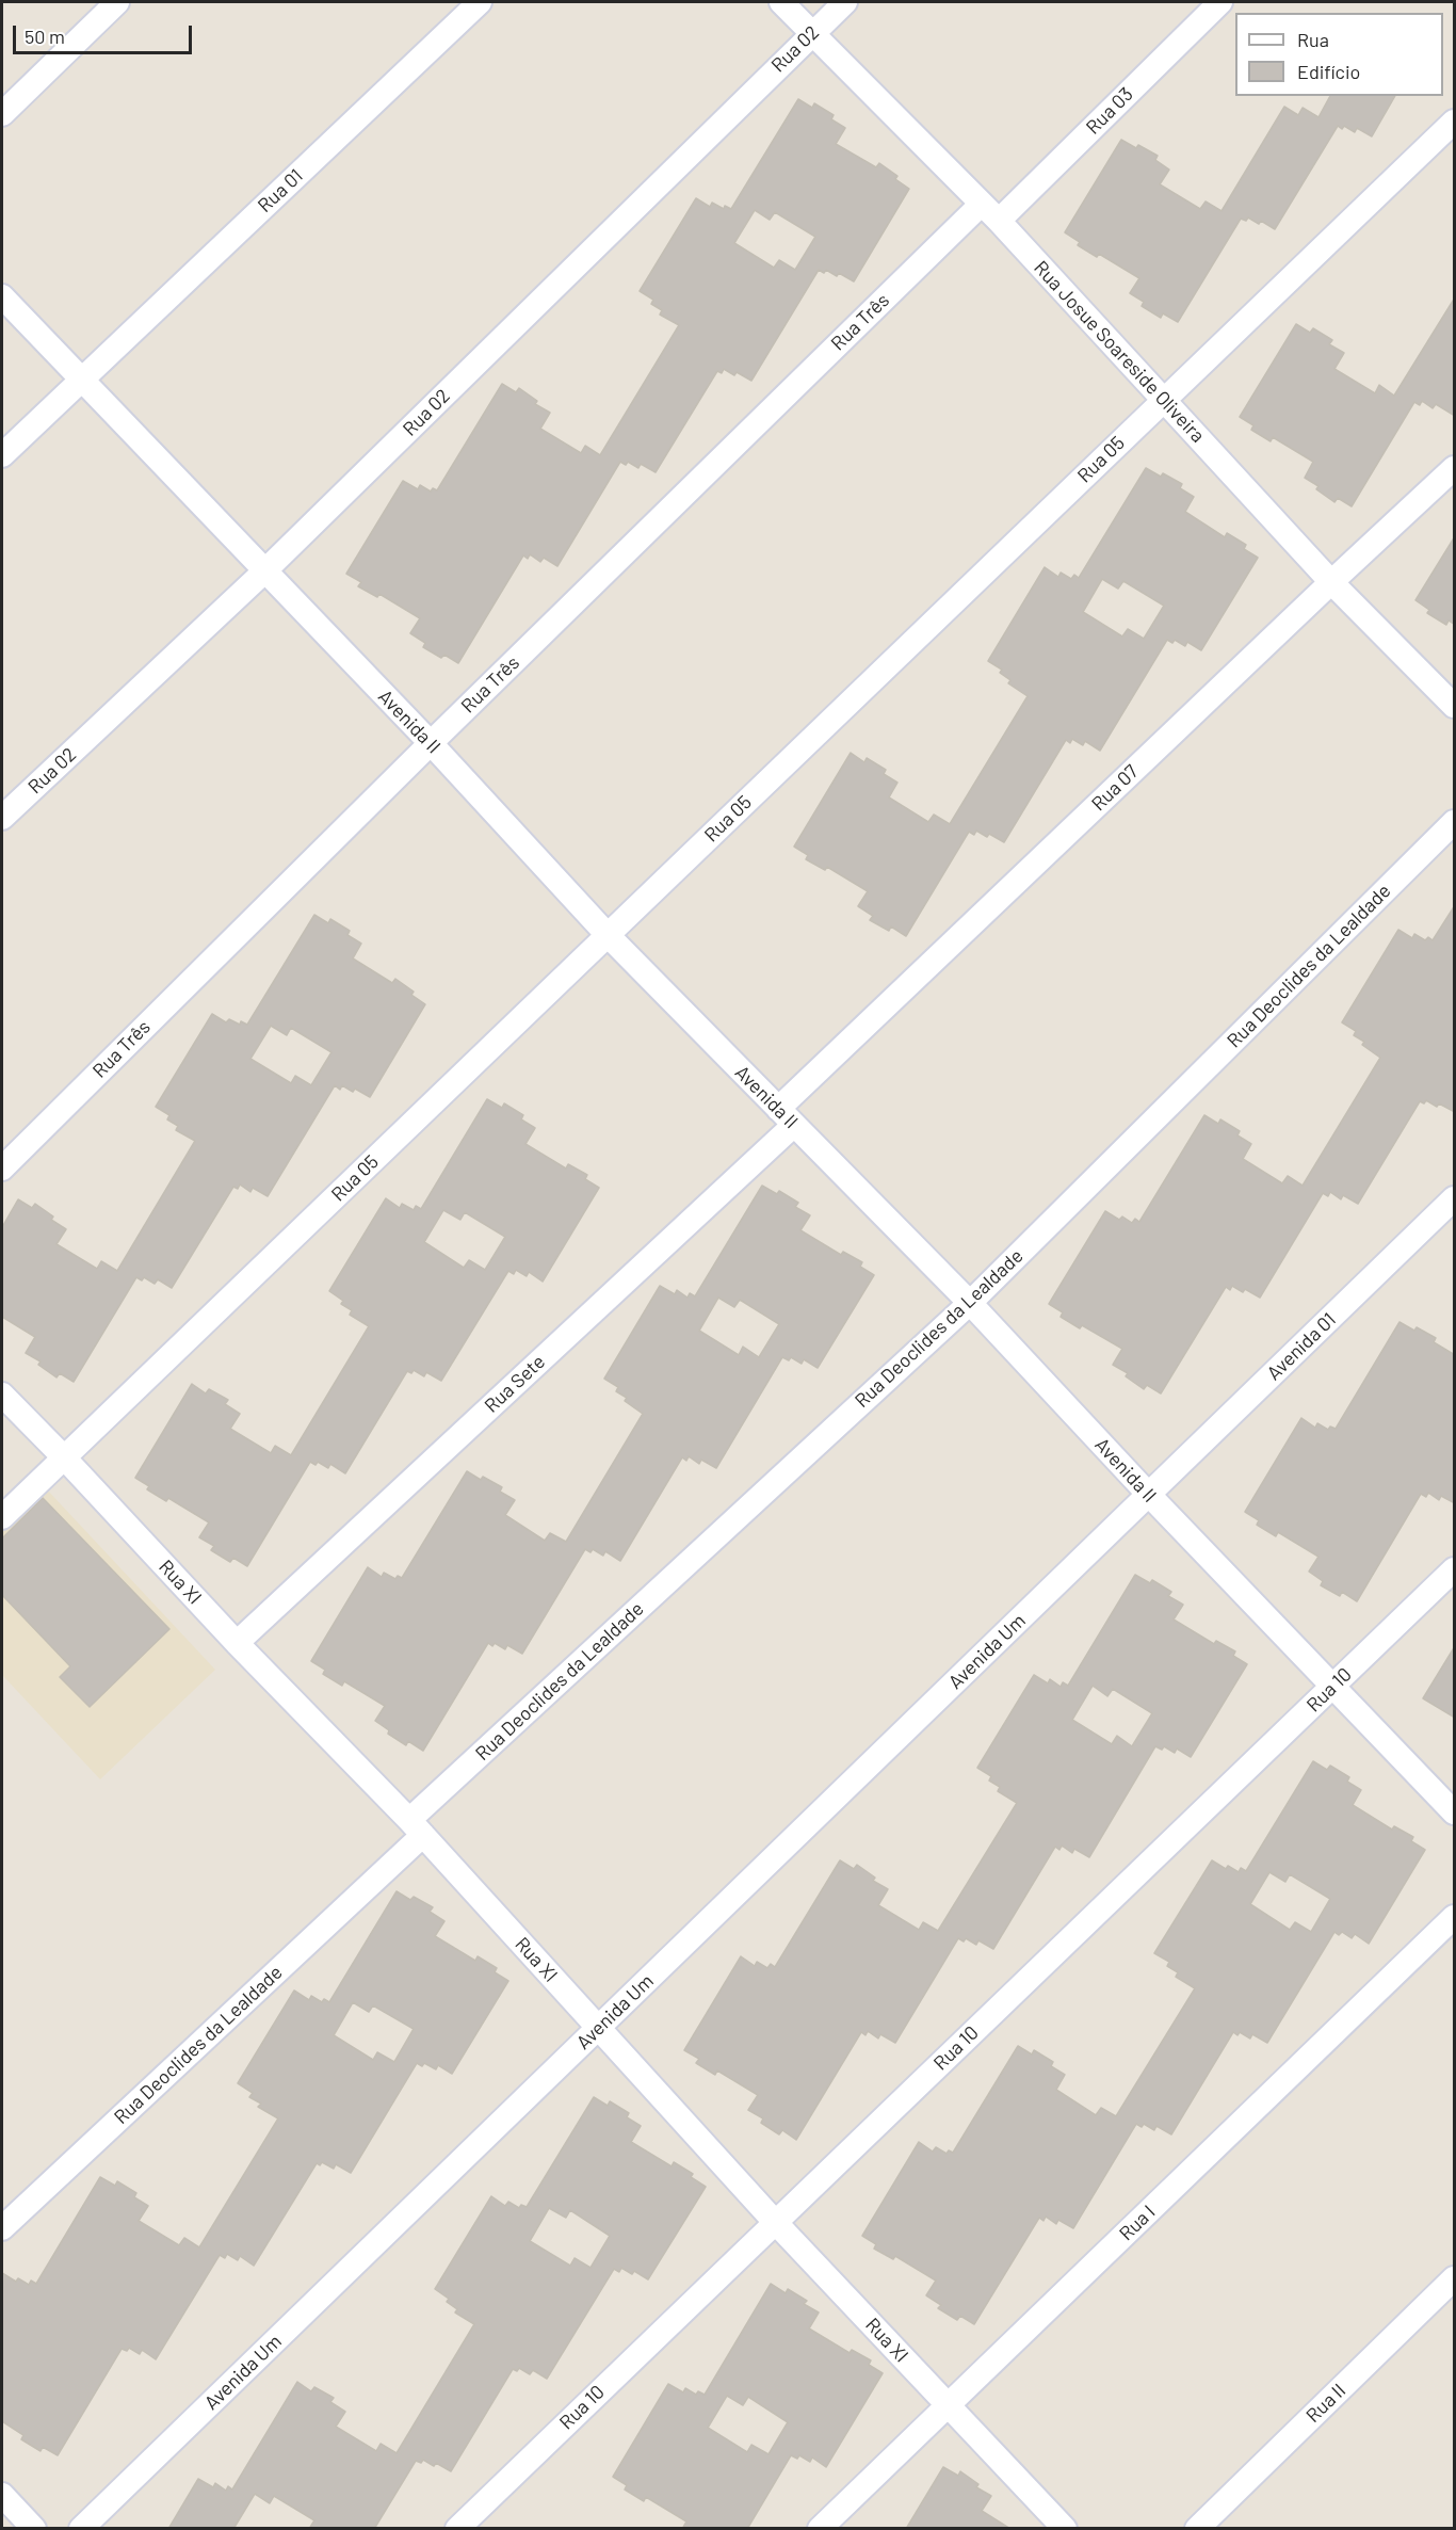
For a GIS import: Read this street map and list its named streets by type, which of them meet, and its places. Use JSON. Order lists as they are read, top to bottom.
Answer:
{
  "streets": {
    "street": [
      "Rua 02",
      "Rua 03",
      "Rua 01",
      "Rua Três",
      "Rua Josue Soareside Oliveira",
      "Rua 05",
      "Avenida II",
      "Rua 07",
      "Rua Deoclides da Lealdade",
      "Avenida 01",
      "Rua Sete",
      "Rua XI",
      "Avenida Um",
      "Rua 10",
      "Rua I",
      "Rua II"
    ]
  },
  "crossings": [
    ["Rua 02", "Rua Josue Soareside Oliveira"],
    ["Rua 02", "Avenida II"],
    ["Rua 03", "Rua Josue Soareside Oliveira"],
    ["Rua 01", "Avenida II"],
    ["Rua Três", "Rua Josue Soareside Oliveira"],
    ["Rua Três", "Avenida II"],
    ["Rua Josue Soareside Oliveira", "Rua 05"],
    ["Rua Josue Soareside Oliveira", "Rua 07"],
    ["Rua 05", "Avenida II"],
    ["Rua 05", "Rua XI"],
    ["Avenida II", "Rua 07"],
    ["Avenida II", "Rua Deoclides da Lealdade"],
    ["Avenida II", "Avenida 01"],
    ["Avenida II", "Rua Sete"],
    ["Avenida II", "Avenida Um"],
    ["Avenida II", "Rua 10"],
    ["Rua 07", "Rua Sete"],
    ["Rua Deoclides da Lealdade", "Rua XI"],
    ["Avenida 01", "Avenida Um"],
    ["Rua Sete", "Rua XI"],
    ["Rua XI", "Avenida Um"],
    ["Rua XI", "Rua 10"],
    ["Rua XI", "Rua I"]
  ],
  "legend": ["Rua", "Edifício"],
  "scale_bar": "50 m"
}
